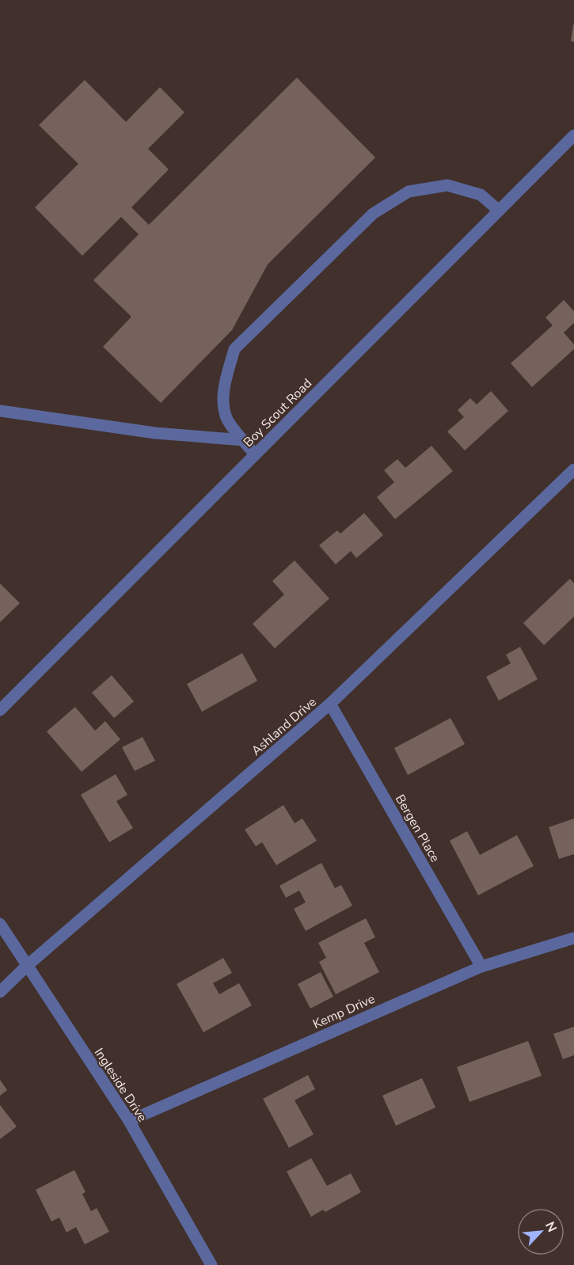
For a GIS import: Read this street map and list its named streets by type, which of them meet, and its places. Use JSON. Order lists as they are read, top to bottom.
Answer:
{
  "streets": {
    "street": [
      "Boy Scout Road",
      "Ashland Drive",
      "Bergen Place",
      "Kemp Drive",
      "Ingleside Drive"
    ]
  },
  "crossings": [
    ["Ashland Drive", "Bergen Place"],
    ["Ashland Drive", "Ingleside Drive"],
    ["Bergen Place", "Kemp Drive"],
    ["Kemp Drive", "Ingleside Drive"]
  ],
  "north": "top right"
}
